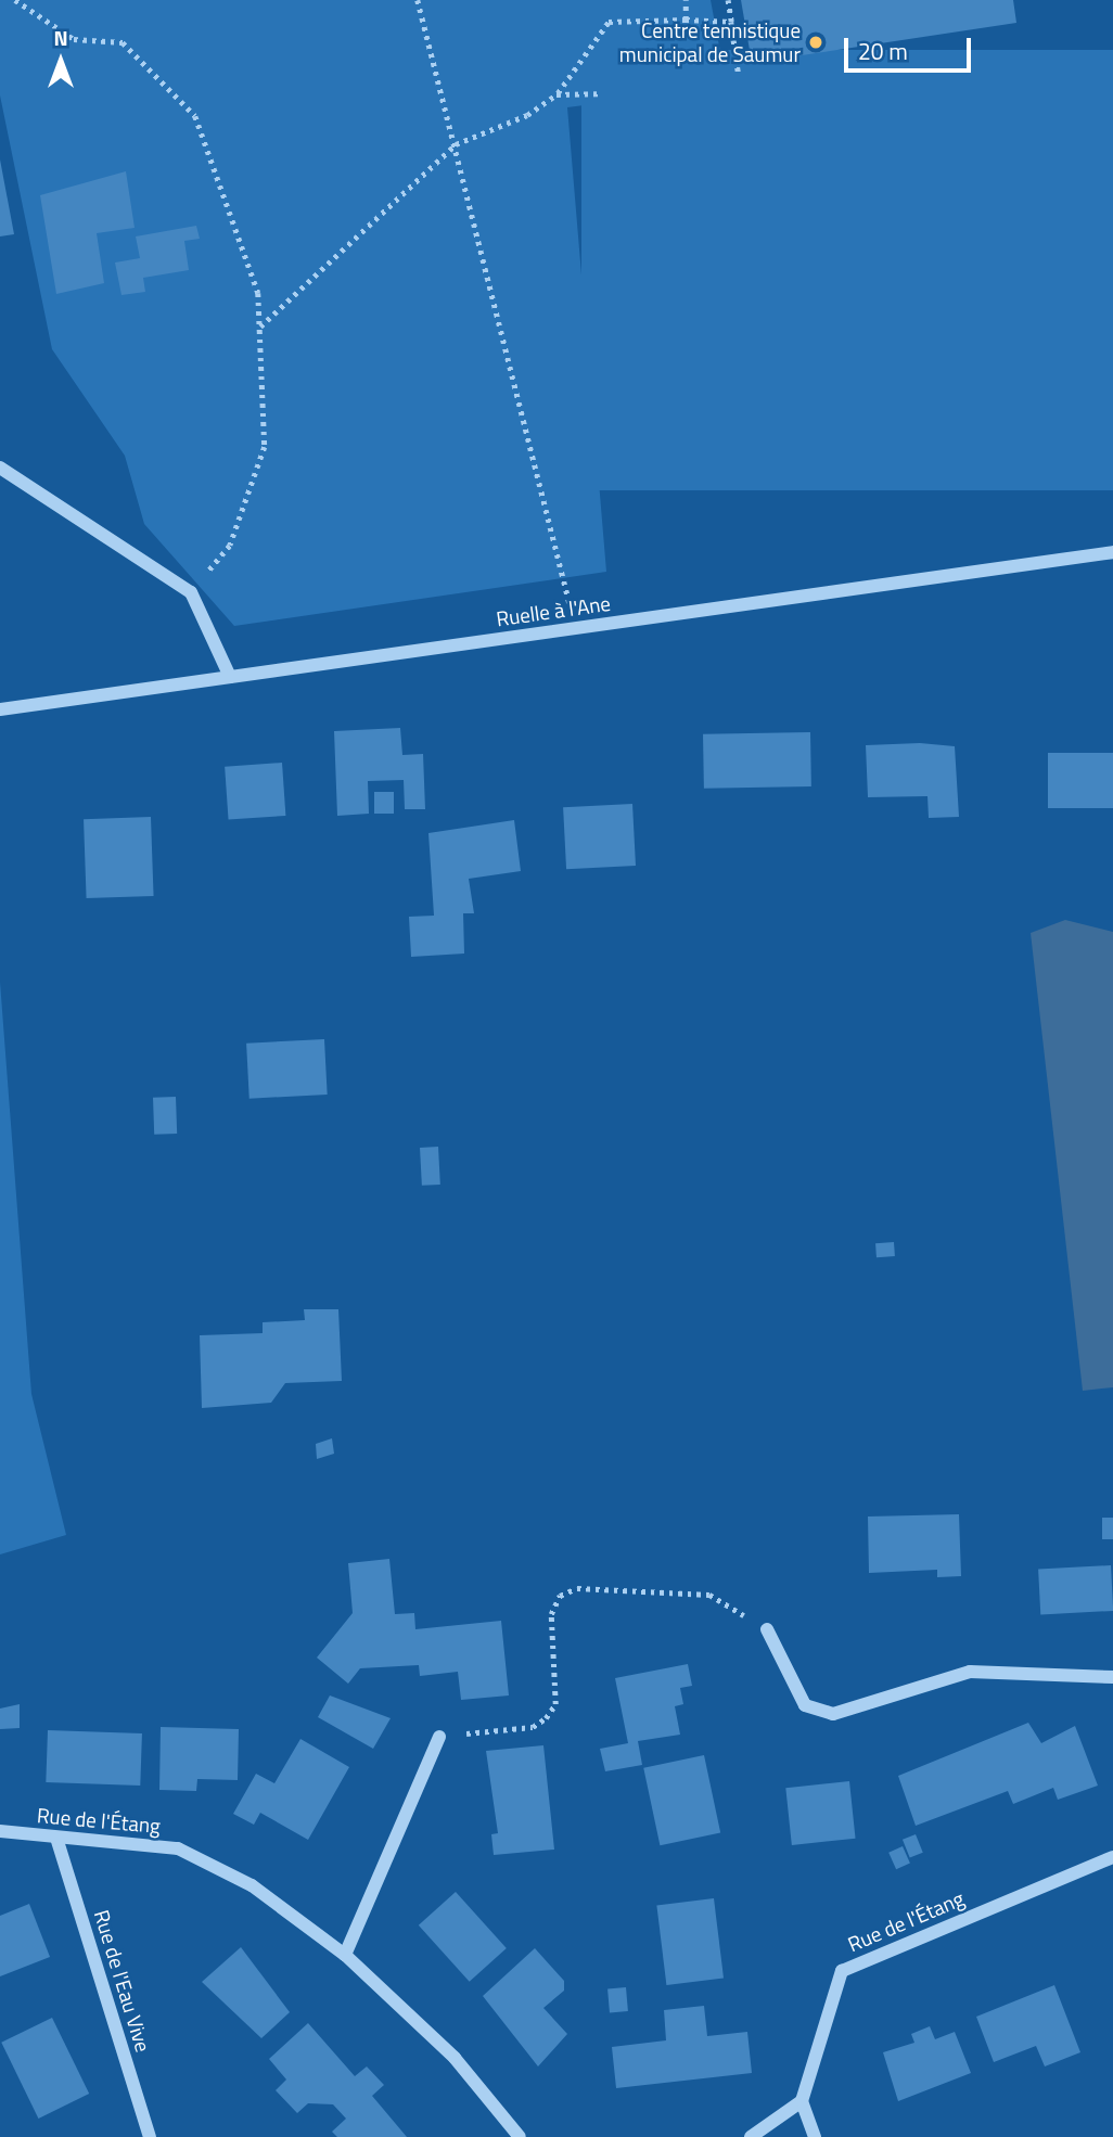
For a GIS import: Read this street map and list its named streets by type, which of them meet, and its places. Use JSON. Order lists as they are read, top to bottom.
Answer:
{
  "streets": {
    "street": ["Ruelle à l'Ane", "Rue de l'Étang", "Rue de l'Eau Vive"]
  },
  "crossings": [
    ["Rue de l'Étang", "Rue de l'Eau Vive"]
  ],
  "places": ["Centre tennistique municipal de Saumur"],
  "scale_bar": "20 m",
  "north": "top"
}
